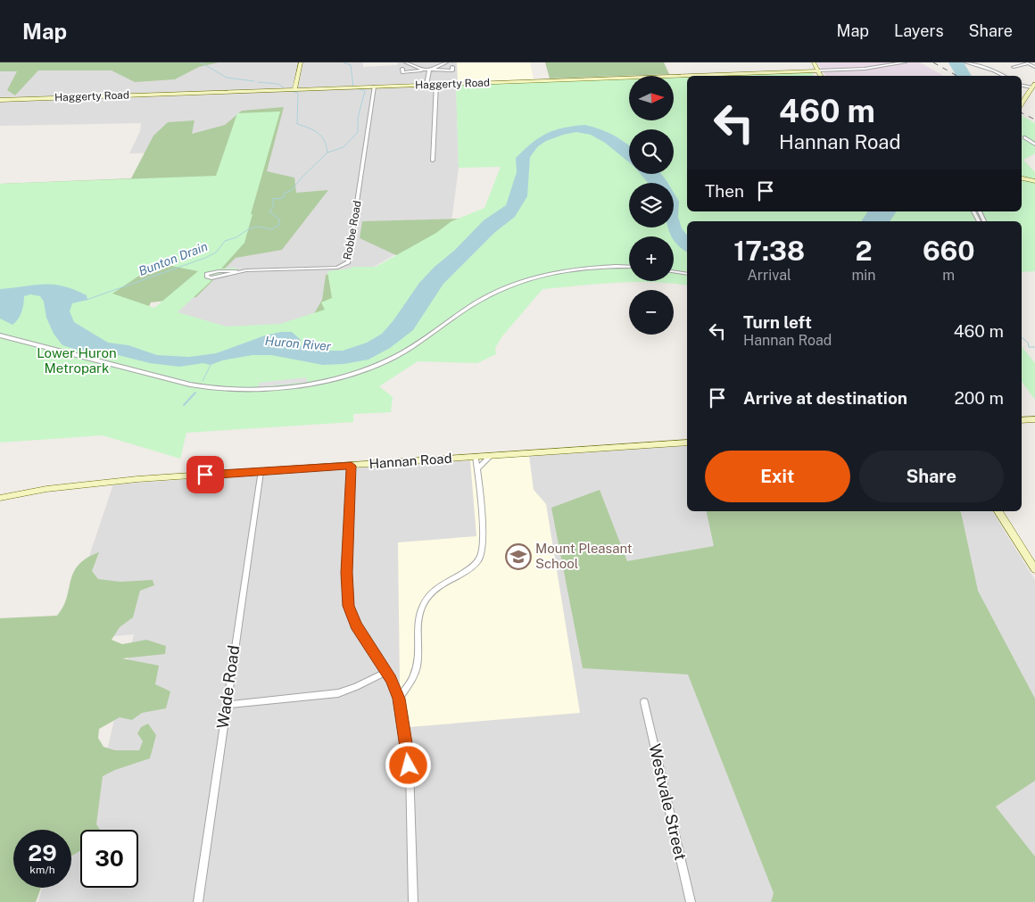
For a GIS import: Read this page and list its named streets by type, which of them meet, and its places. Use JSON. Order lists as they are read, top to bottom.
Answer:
{
  "streets": {
    "street": [
      "Haggerty Road",
      "Robbe Road",
      "Hannan Road",
      "Wade Road",
      "Westvale Street"
    ]
  },
  "crossings": [
    ["Haggerty Road", "Robbe Road"],
    ["Hannan Road", "Wade Road"]
  ],
  "water": ["Bunton Drain", "Huron River"],
  "parks": ["Lower Huron Metropark"],
  "places": {
    "school or university": ["Mount Pleasant School"]
  },
  "north": "right",
  "page": {
    "header": "Map",
    "nav": ["Map", "Layers", "Share"],
    "map_buttons": ["+", "−"],
    "turn": ["460 m", "Hannan Road"],
    "then": "Then",
    "eta": [
      "17:38",
      "Arrival",
      "2",
      "min",
      "660",
      "m"
    ],
    "list": [
      {
        "name": "Turn left",
        "note": "Hannan Road",
        "value": "460 m"
      },
      {
        "name": "Arrive at destination",
        "value": "200 m"
      }
    ],
    "buttons": ["Exit", "Share"],
    "speed": "29 km/h",
    "limit": "30"
  }
}
